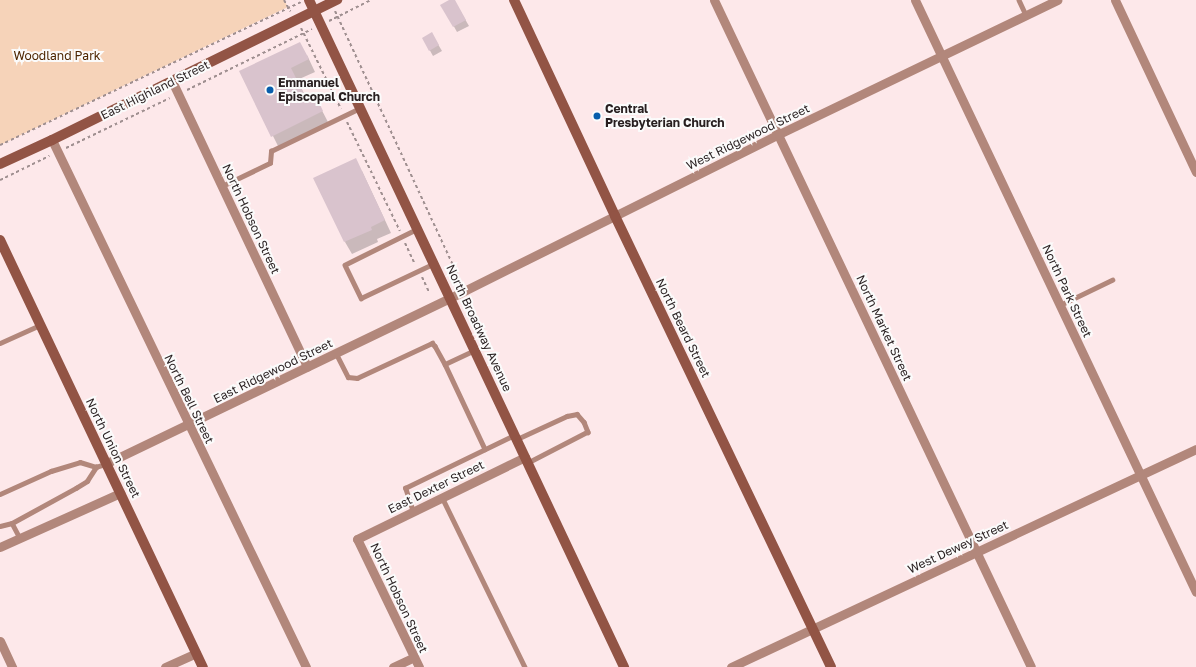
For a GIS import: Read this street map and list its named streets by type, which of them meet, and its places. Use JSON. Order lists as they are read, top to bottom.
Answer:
{
  "streets": {
    "street": [
      "East Highland Street",
      "West Ridgewood Street",
      "North Hobson Street",
      "North Park Street",
      "North Broadway Avenue",
      "North Beard Street",
      "North Market Street",
      "East Ridgewood Street",
      "North Bell Street",
      "North Union Street",
      "East Dexter Street",
      "West Dewey Street"
    ]
  },
  "crossings": [
    ["East Highland Street", "North Hobson Street"],
    ["East Highland Street", "North Broadway Avenue"],
    ["East Highland Street", "North Bell Street"],
    ["West Ridgewood Street", "North Park Street"],
    ["West Ridgewood Street", "North Broadway Avenue"],
    ["West Ridgewood Street", "North Beard Street"],
    ["West Ridgewood Street", "North Market Street"],
    ["West Ridgewood Street", "East Ridgewood Street"],
    ["North Hobson Street", "East Ridgewood Street"],
    ["North Hobson Street", "East Dexter Street"],
    ["North Park Street", "West Dewey Street"],
    ["North Broadway Avenue", "East Ridgewood Street"],
    ["North Broadway Avenue", "East Dexter Street"],
    ["North Beard Street", "West Dewey Street"],
    ["North Market Street", "West Dewey Street"],
    ["East Ridgewood Street", "North Bell Street"],
    ["East Ridgewood Street", "North Union Street"]
  ],
  "parks": ["Woodland Park"],
  "places": ["Emmanuel Episcopal Church", "Central Presbyterian Church"]
}
